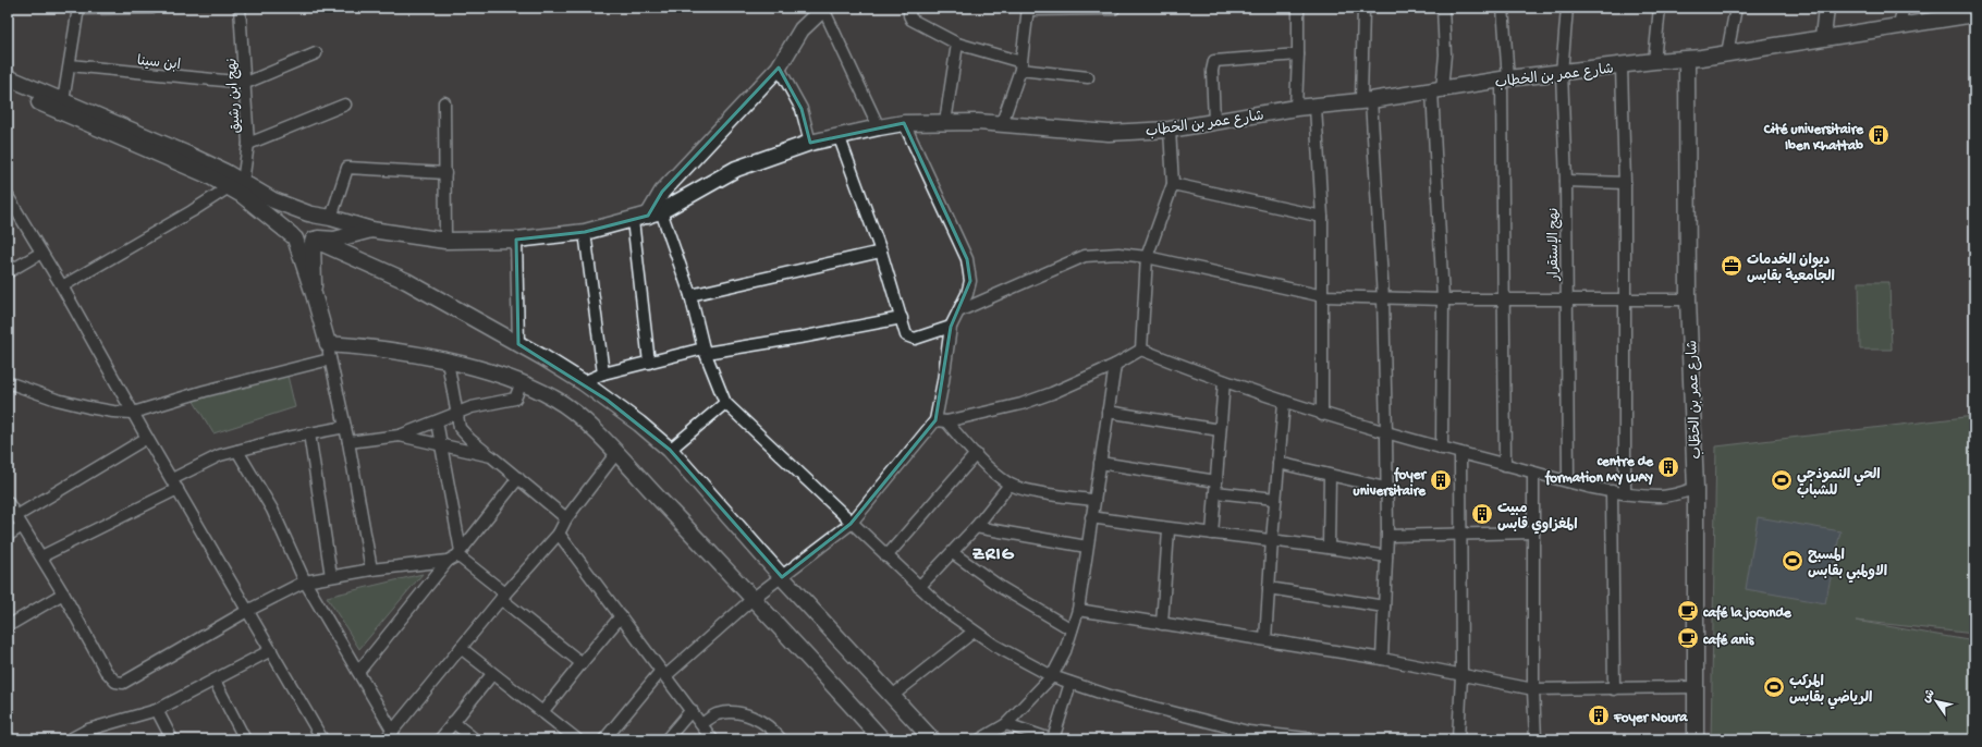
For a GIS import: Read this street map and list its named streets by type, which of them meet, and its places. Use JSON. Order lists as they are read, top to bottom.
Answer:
{
  "streets": {
    "street": [
      "ابن سينا",
      "شارع عمر بن الخطاب",
      "نهج ابن رشيق",
      "نهج الإستقرار",
      "شارع عمر بن الخطّاب"
    ]
  },
  "crossings": [
    ["ابن سينا", "نهج ابن رشيق"],
    ["شارع عمر بن الخطاب", "نهج ابن رشيق"],
    ["شارع عمر بن الخطاب", "نهج الإستقرار"],
    ["شارع عمر بن الخطاب", "شارع عمر بن الخطّاب"]
  ],
  "districts": ["ZRIG"],
  "places": {
    "building": [
      "Cité universitaire Iben Khattab",
      "centre de formation MY WAY",
      "foyer universitaire",
      "مبيت المغزاوي قابس",
      "Foyer Noura"
    ],
    "office": ["ديوان الخدمات الجامعية بقابس"],
    "sports": ["الحي النموذجي للشباب", "المسبح الاولمبي بقابس", "المركب الرياضي بقابس"],
    "cafe": ["café la joconde", "café anis"]
  },
  "north": "top left"
}
